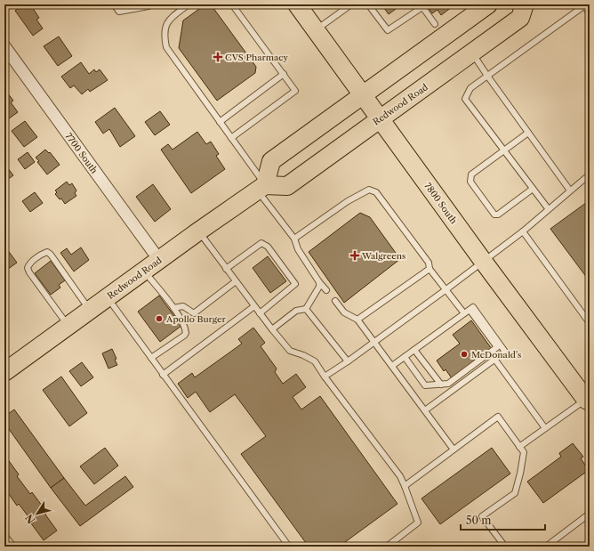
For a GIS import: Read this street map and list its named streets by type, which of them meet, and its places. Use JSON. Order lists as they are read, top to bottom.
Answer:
{
  "streets": {
    "main road": ["Redwood Road", "7800 South"],
    "street": ["7700 South"]
  },
  "crossings": [
    ["Redwood Road", "7700 South"],
    ["Redwood Road", "7800 South"]
  ],
  "places": {
    "health": ["CVS Pharmacy", "Walgreens"],
    "other": ["Apollo Burger", "McDonald's"]
  },
  "scale_bar": "50 m",
  "north": "bottom left"
}
